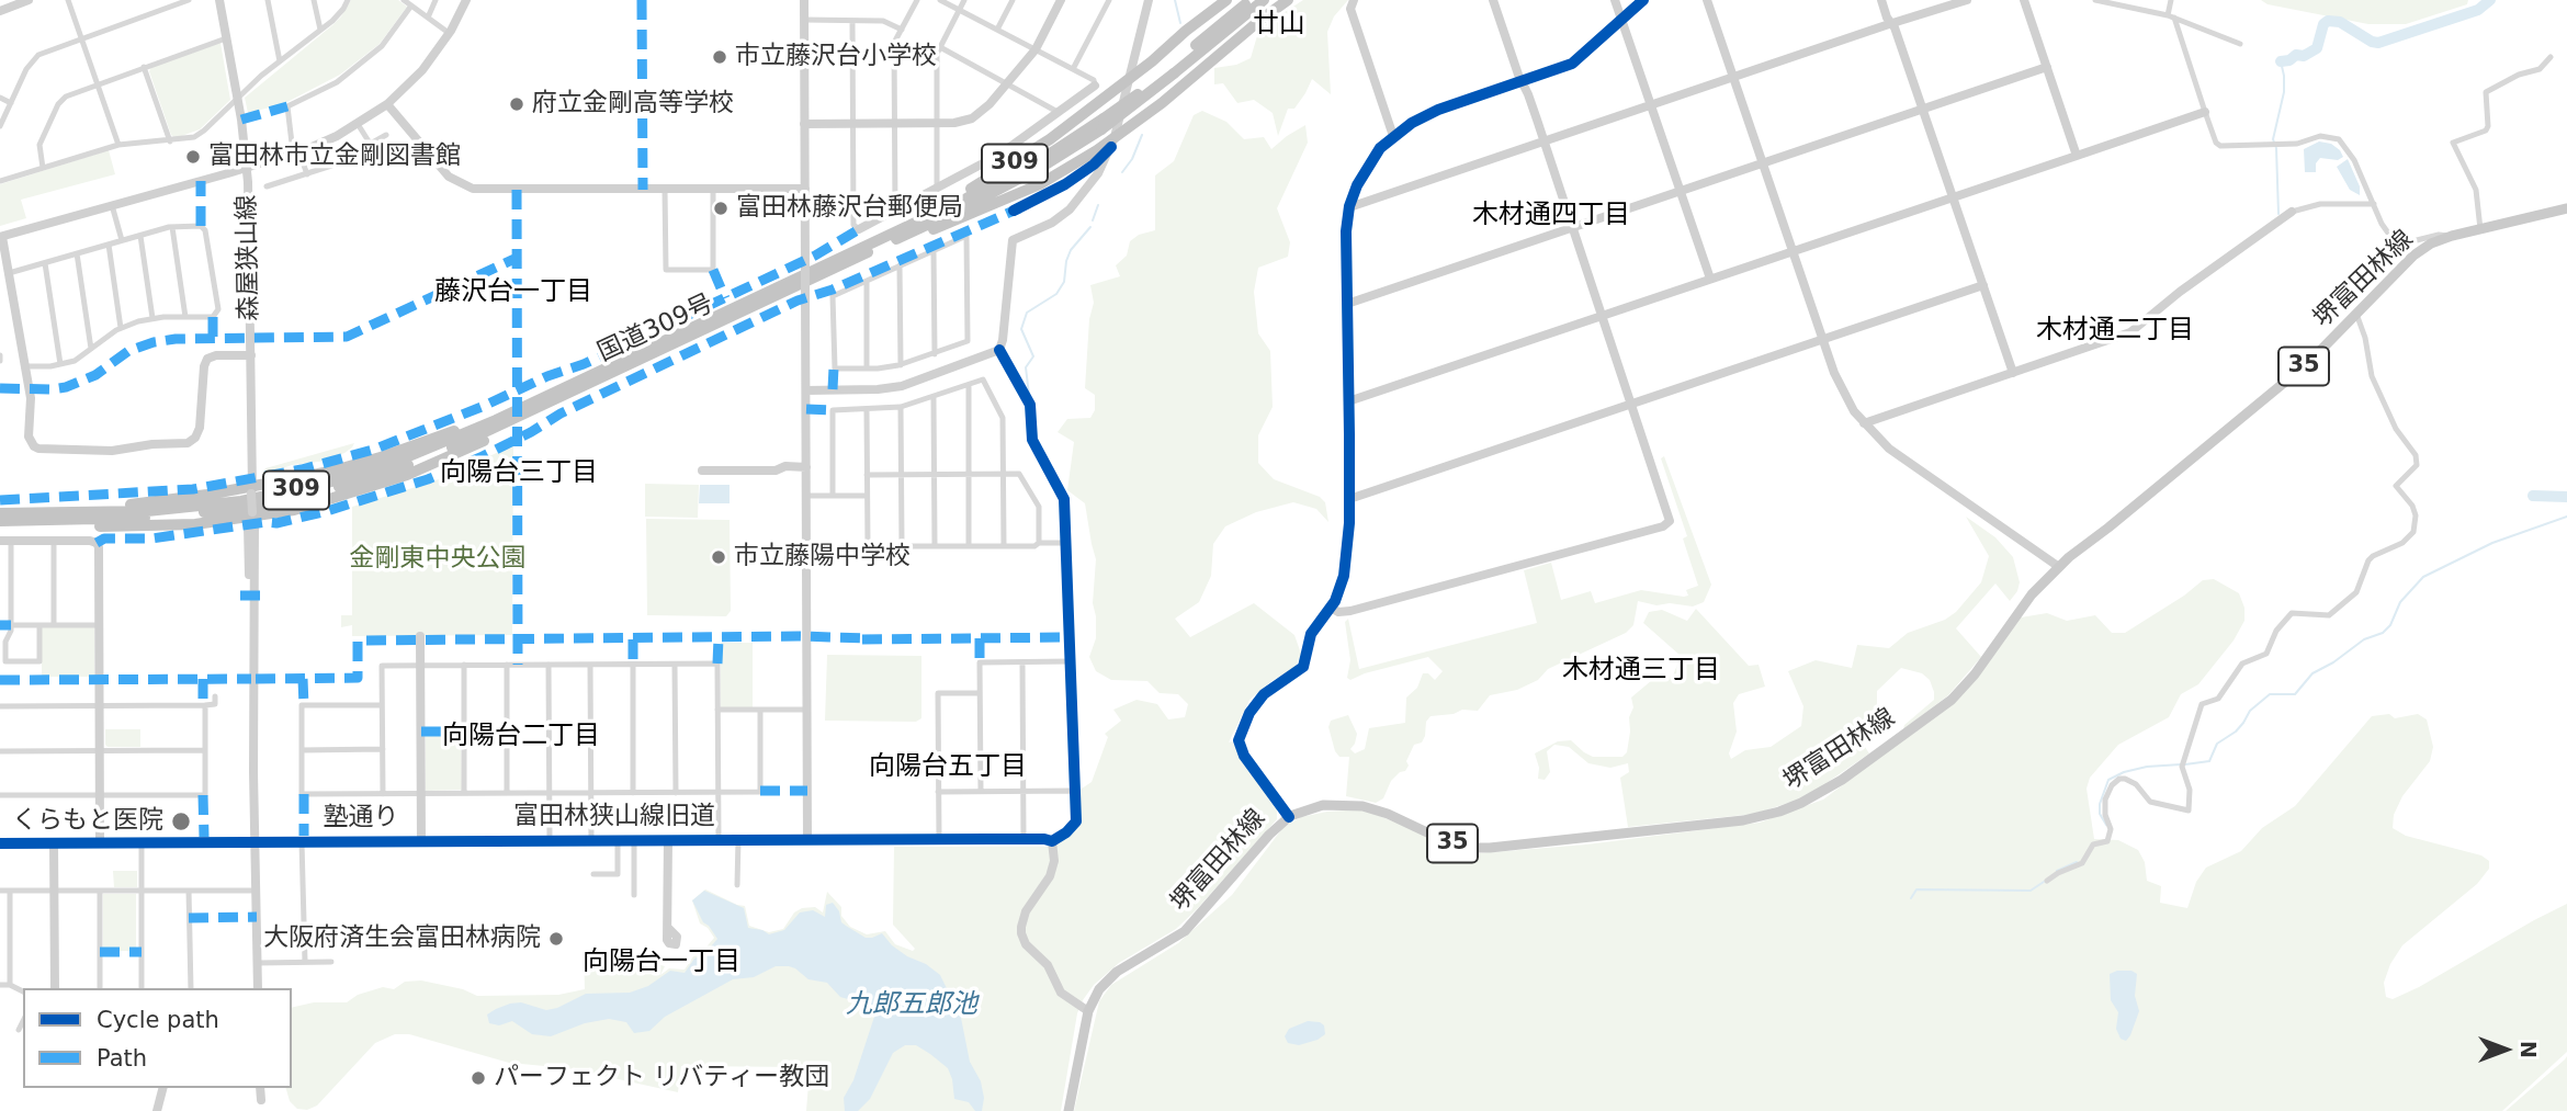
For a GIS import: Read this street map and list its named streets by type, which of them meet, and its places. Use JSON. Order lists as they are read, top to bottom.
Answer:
{
  "streets": {
    "highway": ["309", "国道309号"],
    "main road": ["堺富田林線", "35"],
    "street": ["森屋狭山線", "富田林狭山線旧道", "塾通り"]
  },
  "crossings": [
    ["309", "森屋狭山線"],
    ["309", "国道309号"],
    ["富田林狭山線旧道", "塾通り"]
  ],
  "districts": [
    "廿山",
    "木材通四丁目",
    "藤沢台一丁目",
    "木材通二丁目",
    "向陽台三丁目",
    "木材通三丁目",
    "向陽台二丁目",
    "向陽台五丁目",
    "向陽台一丁目"
  ],
  "water": ["九郎五郎池"],
  "parks": ["金剛東中央公園"],
  "places": [
    "市立藤沢台小学校",
    "府立金剛高等学校",
    "富田林市立金剛図書館",
    "富田林藤沢台郵便局",
    "市立藤陽中学校",
    "くらもと医院",
    "大阪府済生会富田林病院",
    "パーフェクト リバティー教団"
  ],
  "legend": ["Cycle path", "Path"],
  "north": "right"
}
